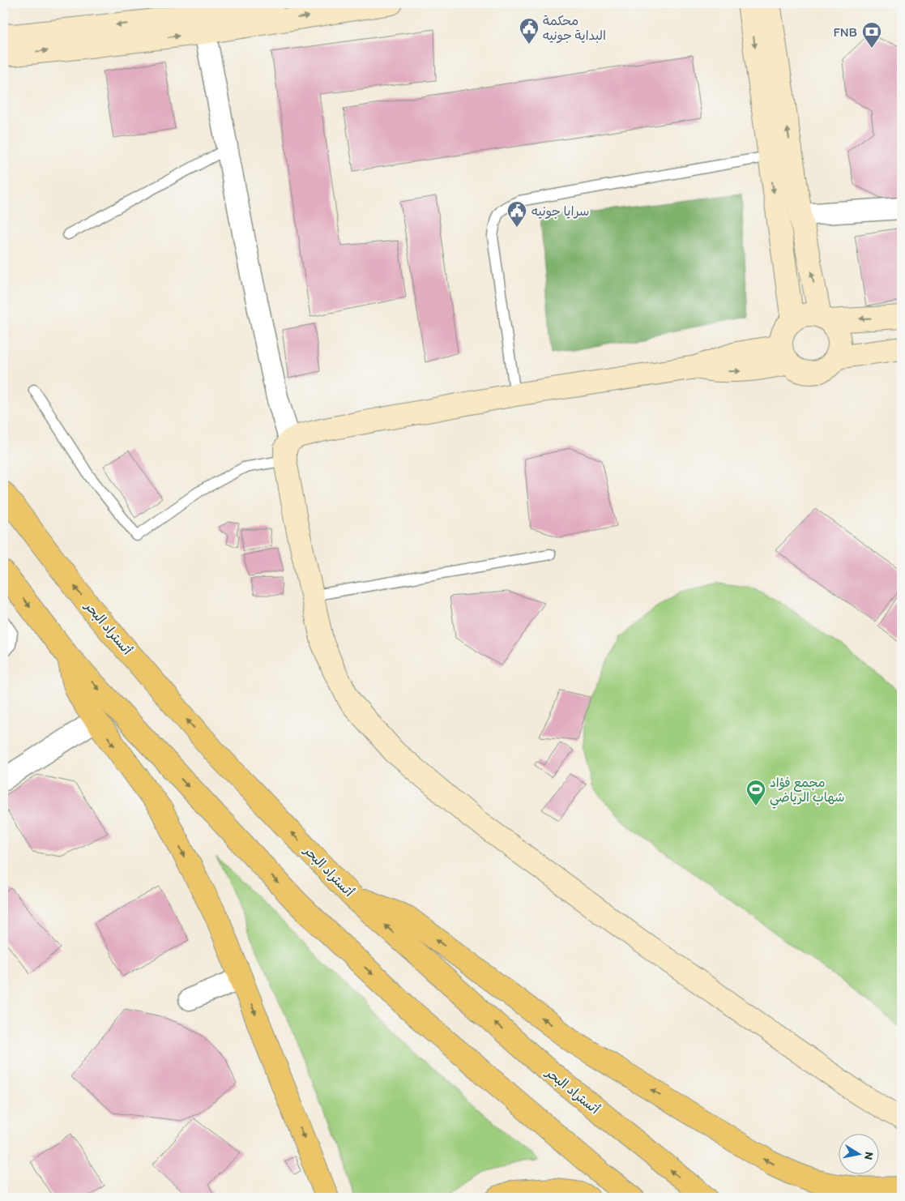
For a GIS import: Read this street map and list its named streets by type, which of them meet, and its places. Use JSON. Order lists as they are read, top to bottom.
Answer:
{
  "streets": {
    "highway": ["أتستراد البحر"]
  },
  "places": {
    "public building": ["محكمة البداية جونيه", "سرايا جونيه"],
    "bank": ["FNB"],
    "sports": ["مجمع فؤاد شهاب الرياضي"]
  },
  "north": "right"
}
